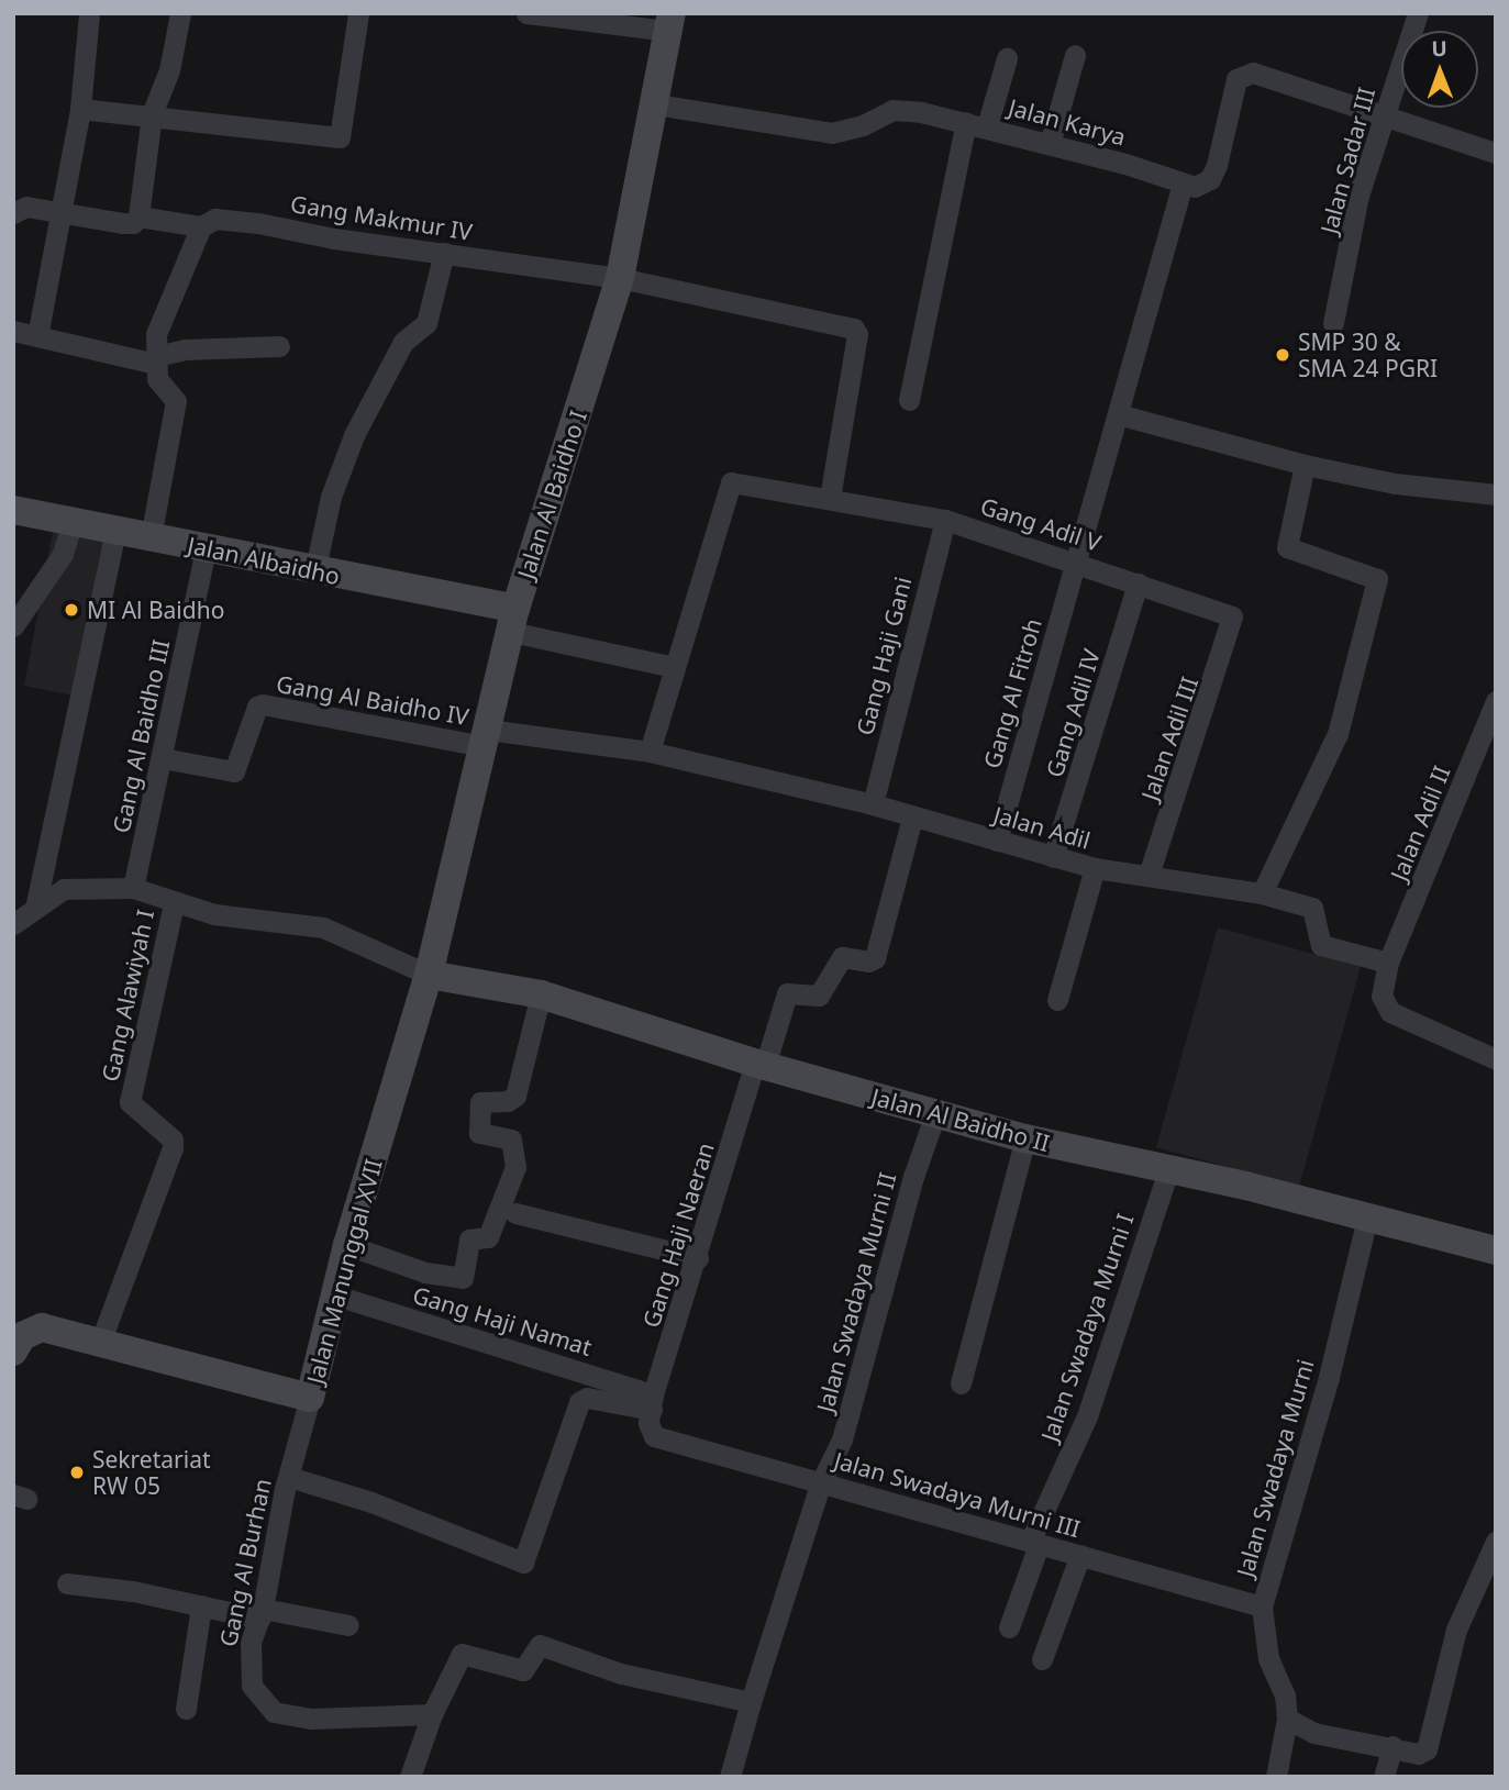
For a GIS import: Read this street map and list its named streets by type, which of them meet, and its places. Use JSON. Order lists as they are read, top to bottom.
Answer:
{
  "streets": {
    "street": [
      "Jalan Karya",
      "Jalan Sadar III",
      "Gang Makmur IV",
      "Jalan Al Baidho I",
      "Gang Adil V",
      "Jalan Albaidho",
      "Gang Haji Gani",
      "Gang Al Fitroh",
      "Gang Al Baidho IV",
      "Gang Adil IV",
      "Gang Al Baidho III",
      "Jalan Adil III",
      "Jalan Adil II",
      "Jalan Adil",
      "Gang Alawiyah I",
      "Jalan Al Baidho II",
      "Gang Haji Naeran",
      "Jalan Manunggal XVII",
      "Jalan Swadaya Murni II",
      "Gang Haji Namat",
      "Jalan Swadaya Murni I",
      "Jalan Swadaya Murni",
      "Jalan Swadaya Murni III",
      "Gang Al Burhan"
    ]
  },
  "crossings": [
    ["Jalan Karya", "Jalan Al Baidho I"],
    ["Jalan Karya", "Gang Al Fitroh"],
    ["Gang Makmur IV", "Jalan Al Baidho I"],
    ["Jalan Al Baidho I", "Jalan Albaidho"],
    ["Jalan Al Baidho I", "Gang Al Baidho IV"],
    ["Jalan Al Baidho I", "Jalan Adil"],
    ["Jalan Al Baidho I", "Jalan Al Baidho II"],
    ["Jalan Al Baidho I", "Jalan Manunggal XVII"],
    ["Gang Adil V", "Gang Haji Gani"],
    ["Gang Adil V", "Gang Al Fitroh"],
    ["Gang Adil V", "Gang Adil IV"],
    ["Gang Adil V", "Jalan Adil III"],
    ["Gang Adil V", "Jalan Adil"],
    ["Jalan Albaidho", "Gang Al Baidho III"],
    ["Gang Haji Gani", "Jalan Adil"],
    ["Gang Al Fitroh", "Jalan Adil"],
    ["Gang Al Baidho IV", "Gang Al Baidho III"],
    ["Gang Al Baidho IV", "Jalan Adil"],
    ["Gang Adil IV", "Jalan Adil"],
    ["Jalan Adil III", "Jalan Adil"],
    ["Jalan Adil II", "Jalan Adil"],
    ["Jalan Adil", "Gang Haji Naeran"],
    ["Gang Alawiyah I", "Jalan Manunggal XVII"],
    ["Jalan Al Baidho II", "Gang Haji Naeran"],
    ["Jalan Al Baidho II", "Jalan Manunggal XVII"],
    ["Jalan Al Baidho II", "Jalan Swadaya Murni II"],
    ["Jalan Al Baidho II", "Jalan Swadaya Murni I"],
    ["Jalan Al Baidho II", "Jalan Swadaya Murni"],
    ["Gang Haji Naeran", "Gang Haji Namat"],
    ["Gang Haji Naeran", "Jalan Swadaya Murni III"],
    ["Jalan Manunggal XVII", "Gang Haji Namat"],
    ["Jalan Manunggal XVII", "Gang Al Burhan"],
    ["Jalan Swadaya Murni II", "Jalan Swadaya Murni III"],
    ["Gang Haji Namat", "Jalan Swadaya Murni III"],
    ["Jalan Swadaya Murni I", "Jalan Swadaya Murni III"],
    ["Jalan Swadaya Murni", "Jalan Swadaya Murni III"]
  ],
  "places": ["SMP 30 & SMA 24 PGRI", "MI Al Baidho", "Sekretariat RW 05"],
  "north": "top"
}
